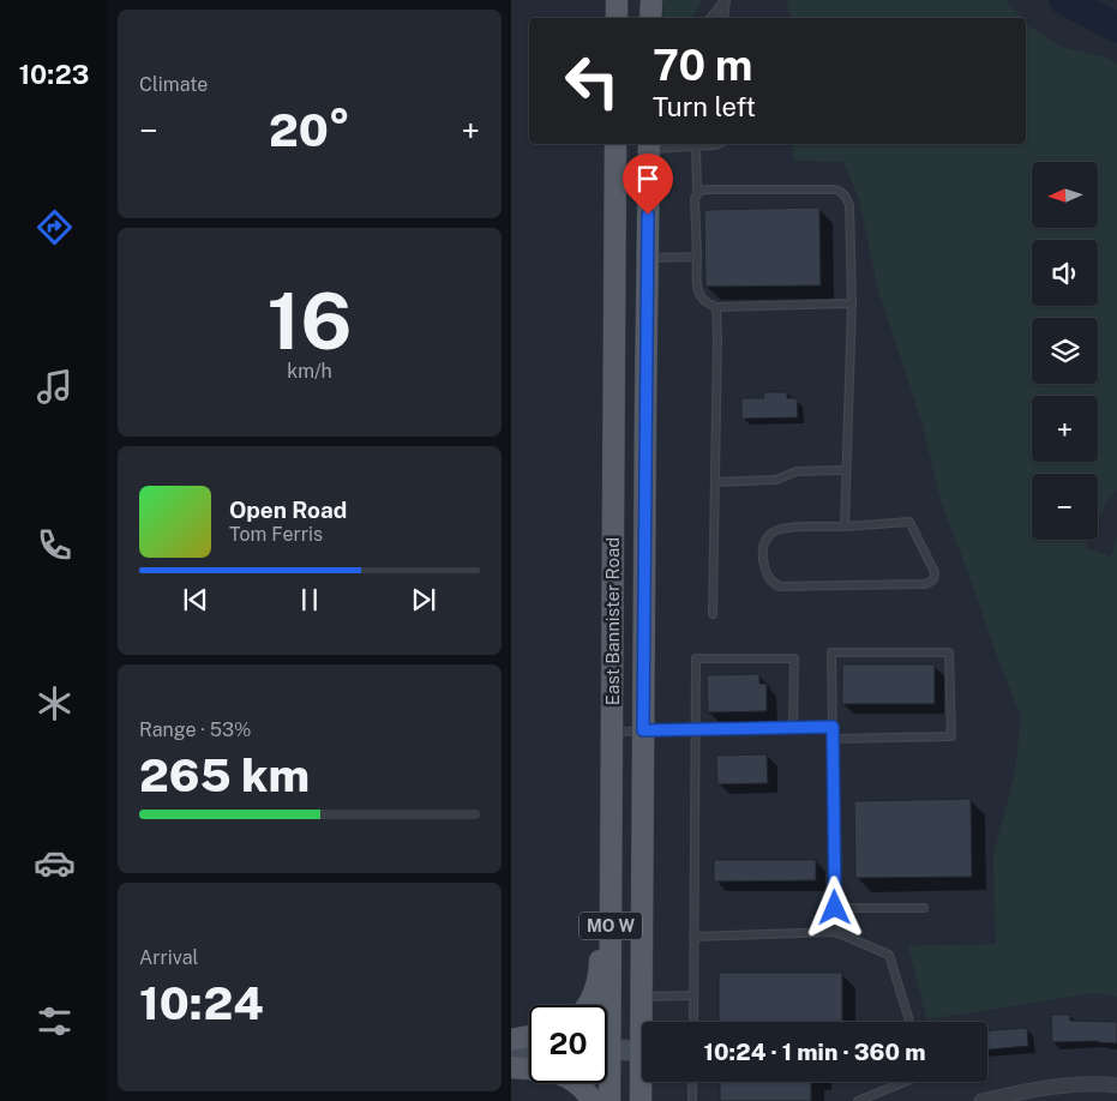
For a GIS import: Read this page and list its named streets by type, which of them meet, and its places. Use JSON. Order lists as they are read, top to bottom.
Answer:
{
  "streets": {
    "main road": ["East Bannister Road", "MO W"]
  },
  "north": "left",
  "page": {
    "tabs": "10:23",
    "tile": [
      "Climate",
      ["16", "km/h"],
      ["Range · 53%", "265 km"],
      ["Arrival", "10:24"]
    ],
    "turn": ["70 m", "Turn left"],
    "heat": ["−", "20°", "+"],
    "map_buttons": ["+", "−"],
    "song": ["Open Road", "Tom Ferris"],
    "limit": "20",
    "trip": "10:24 · 1 min · 360 m"
  }
}
